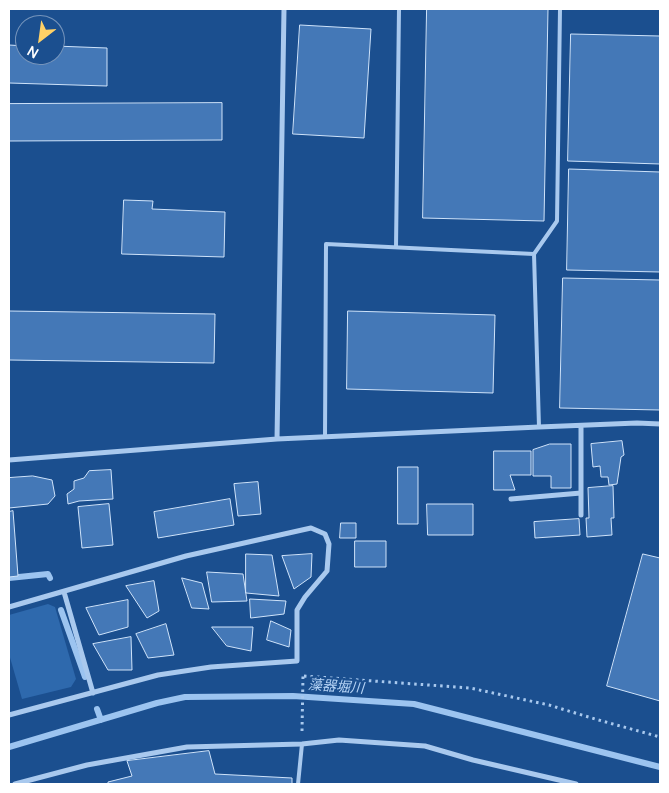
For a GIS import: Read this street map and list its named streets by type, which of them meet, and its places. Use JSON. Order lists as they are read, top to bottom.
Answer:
{
  "water": ["藻器堀川"],
  "north": "bottom left"
}
